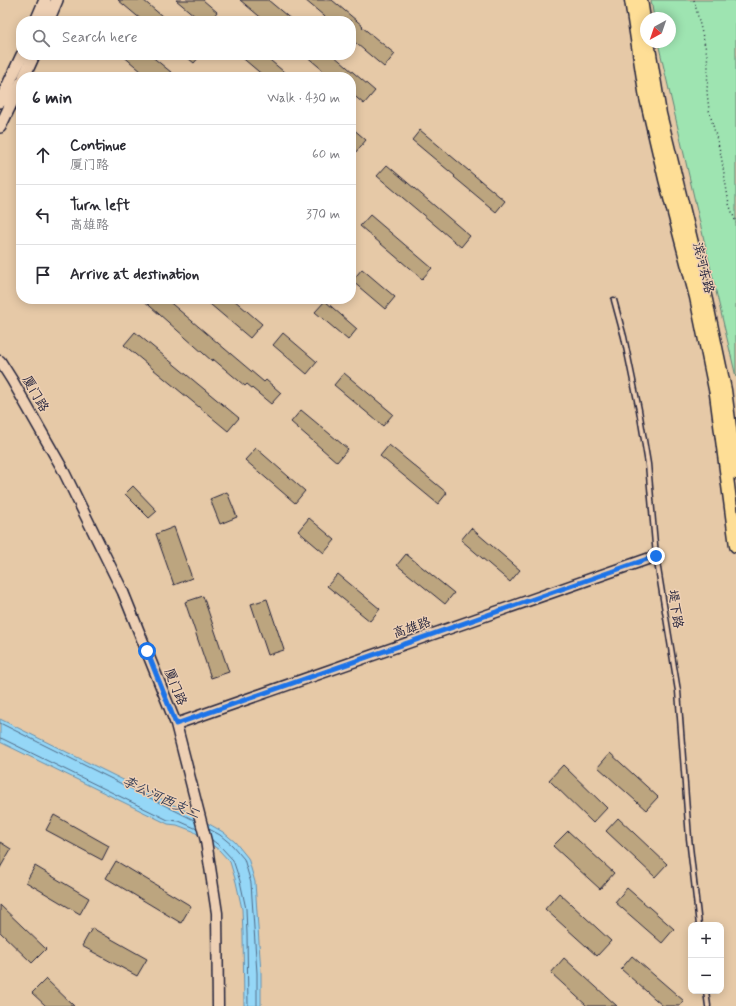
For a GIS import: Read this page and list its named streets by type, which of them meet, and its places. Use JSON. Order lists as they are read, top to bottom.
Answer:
{
  "streets": {
    "main road": ["滨河东路"],
    "street": ["厦门路", "高雄路"],
    "lane": ["堤下路"]
  },
  "crossings": [
    ["厦门路", "高雄路"],
    ["堤下路", "高雄路"]
  ],
  "water": ["李公河西支二"],
  "north": "bottom left",
  "page": {
    "search": "Search here",
    "heading": ["6 min", "Walk · 430 m"],
    "list": [
      ["Continue", "厦门路", "60 m"],
      ["Turn left", "高雄路", "370 m"],
      "Arrive at destination"
    ],
    "map_buttons": ["+", "−"]
  }
}
